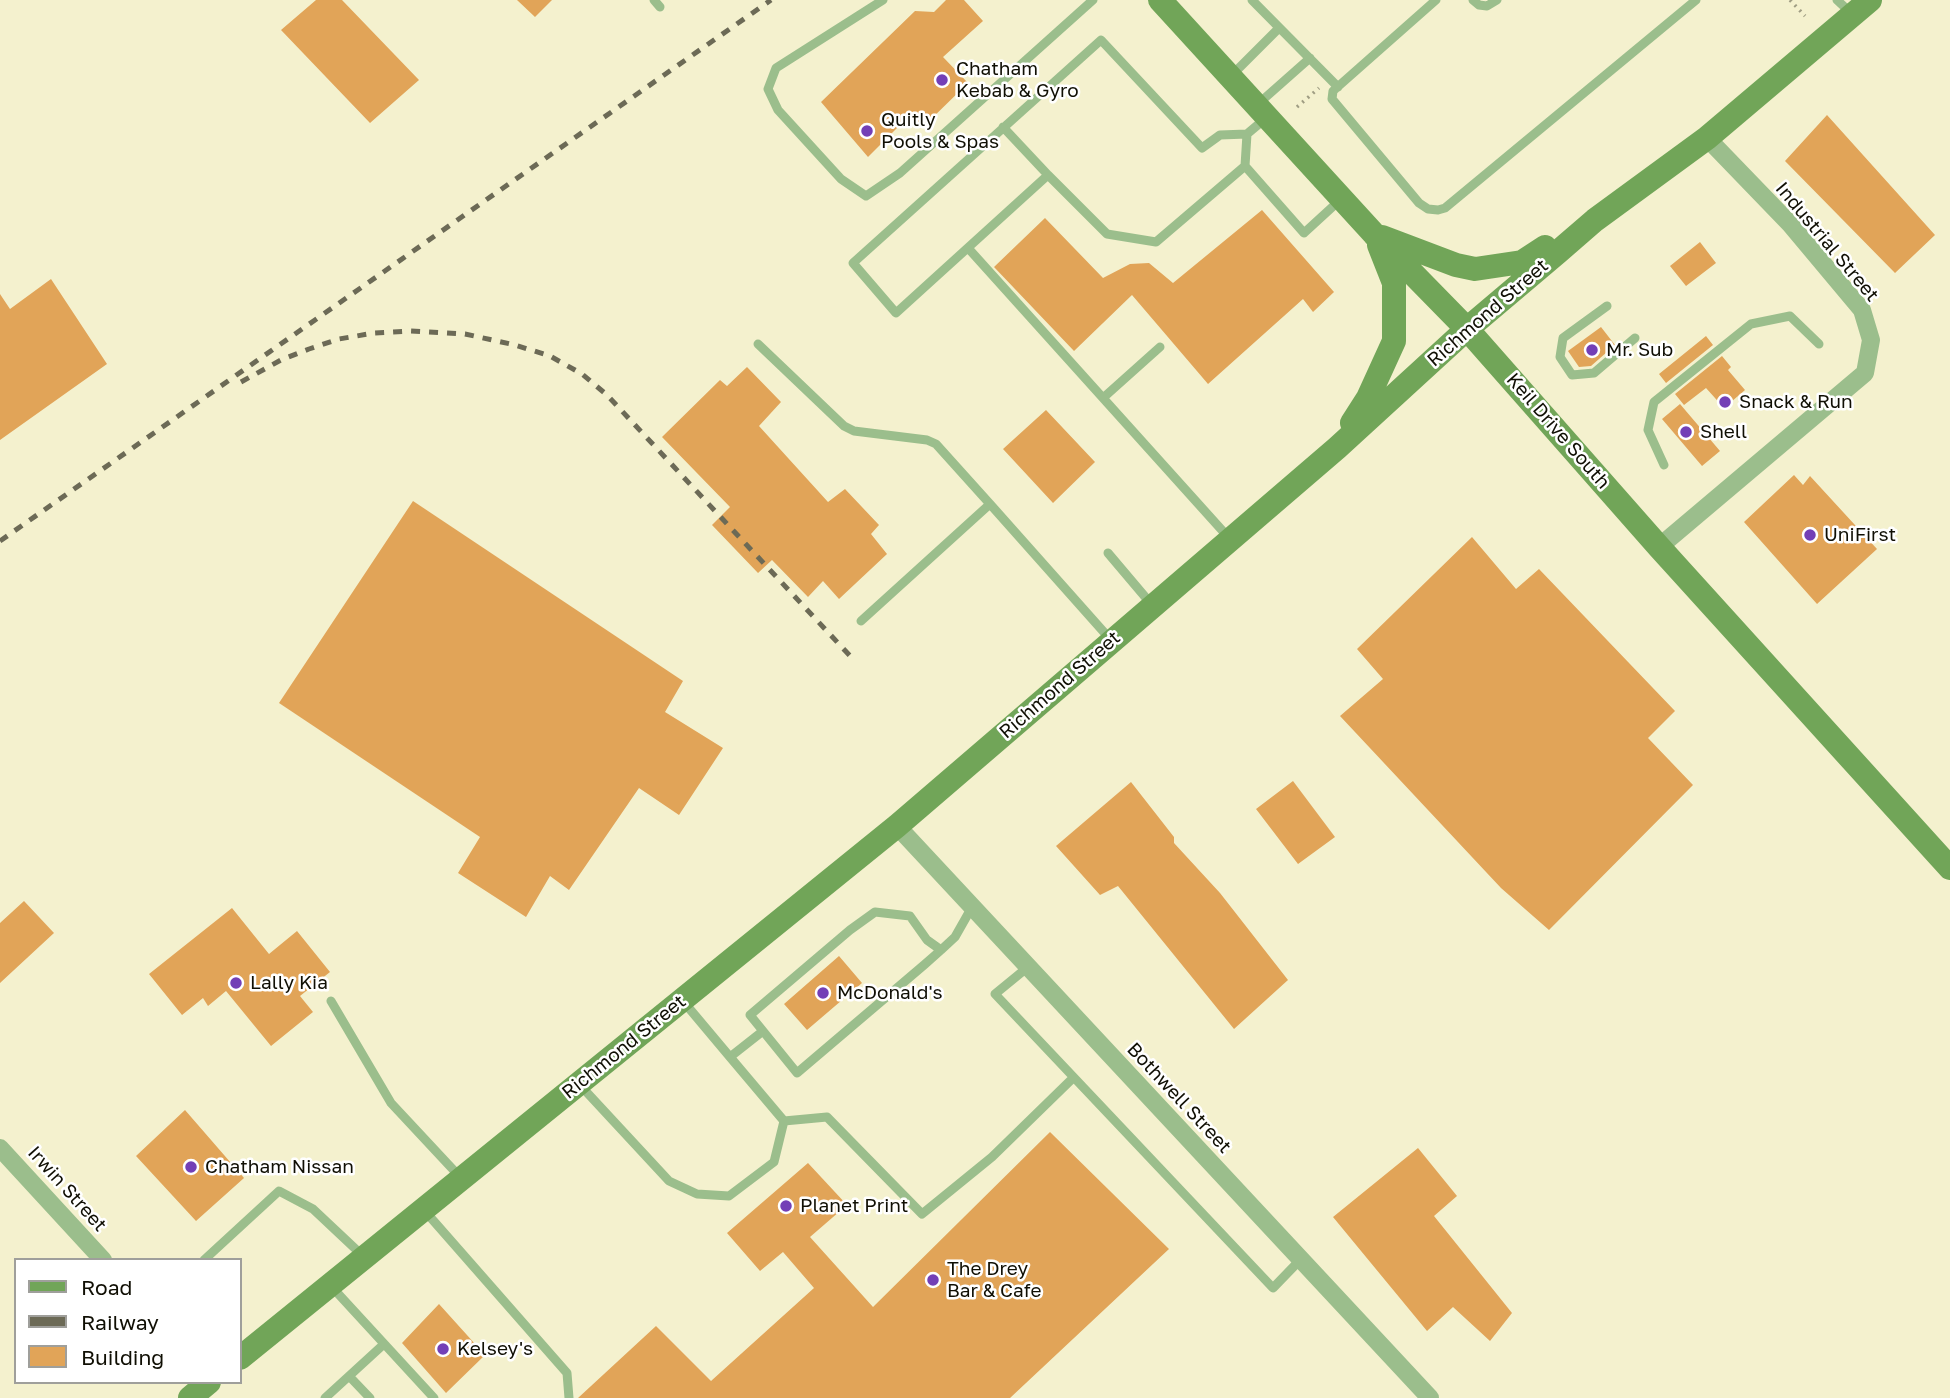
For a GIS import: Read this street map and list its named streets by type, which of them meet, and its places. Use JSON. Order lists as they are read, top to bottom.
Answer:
{
  "streets": {
    "main road": ["Richmond Street", "Keil Drive South"],
    "street": ["Industrial Street", "Bothwell Street", "Irwin Street"]
  },
  "crossings": [
    ["Industrial Street", "Richmond Street"],
    ["Industrial Street", "Keil Drive South"],
    ["Richmond Street", "Keil Drive South"],
    ["Richmond Street", "Bothwell Street"]
  ],
  "places": [
    "Chatham Kebab & Gyro",
    "Quitly Pools & Spas",
    "Mr. Sub",
    "Snack & Run",
    "Shell",
    "UniFirst",
    "Lally Kia",
    "McDonald's",
    "Chatham Nissan",
    "Planet Print",
    "The Drey Bar & Cafe",
    "Kelsey's"
  ],
  "legend": ["Road", "Railway", "Building"]
}
